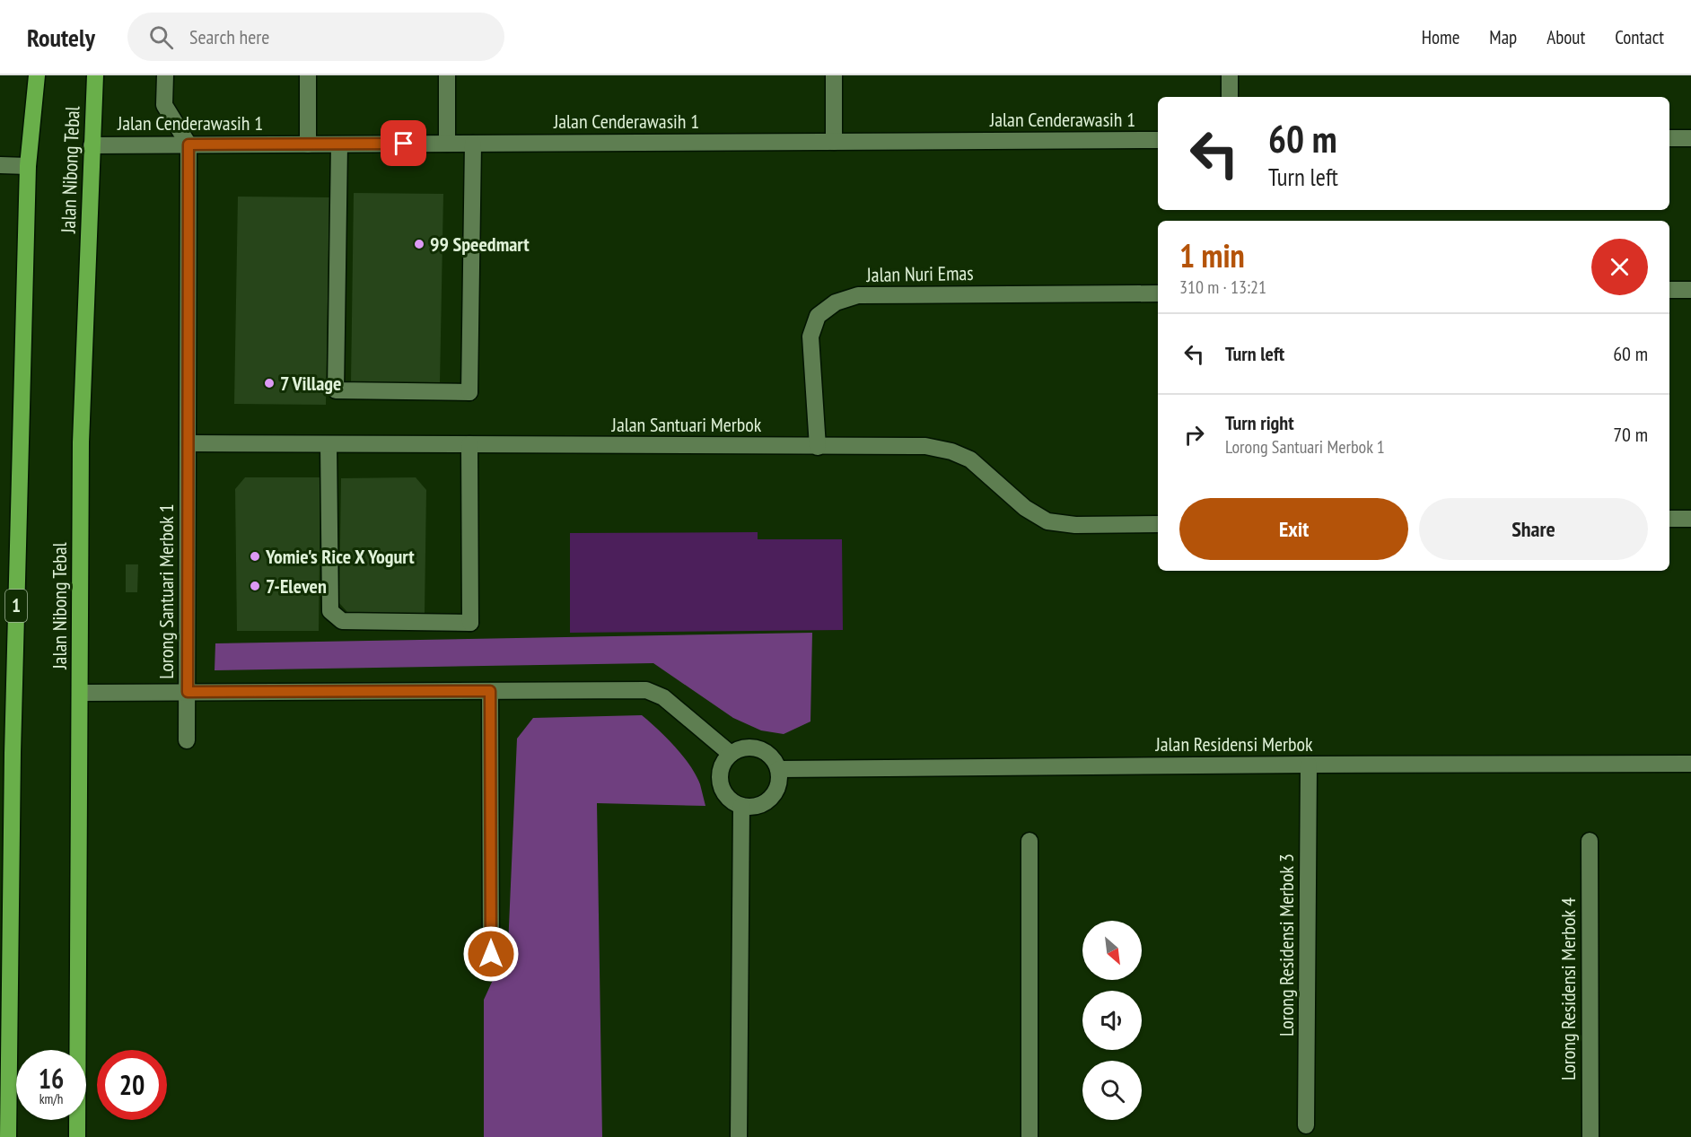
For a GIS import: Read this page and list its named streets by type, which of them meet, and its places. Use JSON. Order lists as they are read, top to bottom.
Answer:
{
  "streets": {
    "highway": ["Jalan Nibong Tebal", "1"],
    "street": [
      "Jalan Cenderawasih 1",
      "Jalan Nuri Emas",
      "Jalan Santuari Merbok",
      "Lorong Santuari Merbok 1",
      "Jalan Residensi Merbok",
      "Lorong Residensi Merbok 3",
      "Lorong Residensi Merbok 4"
    ]
  },
  "crossings": [
    ["Jalan Cenderawasih 1", "Jalan Nibong Tebal"],
    ["Jalan Cenderawasih 1", "Lorong Santuari Merbok 1"],
    ["Jalan Nuri Emas", "Jalan Santuari Merbok"],
    ["Jalan Santuari Merbok", "Lorong Santuari Merbok 1"],
    ["Jalan Residensi Merbok", "Lorong Residensi Merbok 3"]
  ],
  "places": [
    "99 Speedmart",
    "7 Village",
    "Yomie's Rice X Yogurt",
    "7-Eleven"
  ],
  "north": "bottom right",
  "page": {
    "header": "Routely",
    "search": "Search here",
    "nav": [
      "Home",
      "Map",
      "About",
      "Contact"
    ],
    "turn": ["60 m", "Turn left"],
    "heading": ["1 min", "310 m · 13:21"],
    "list": [
      {
        "name": "Turn left",
        "value": "60 m"
      },
      {
        "name": "Turn right",
        "note": "Lorong Santuari Merbok 1",
        "value": "70 m"
      }
    ],
    "buttons": ["Exit", "Share"],
    "speed": "16 km/h",
    "limit": "20"
  }
}
